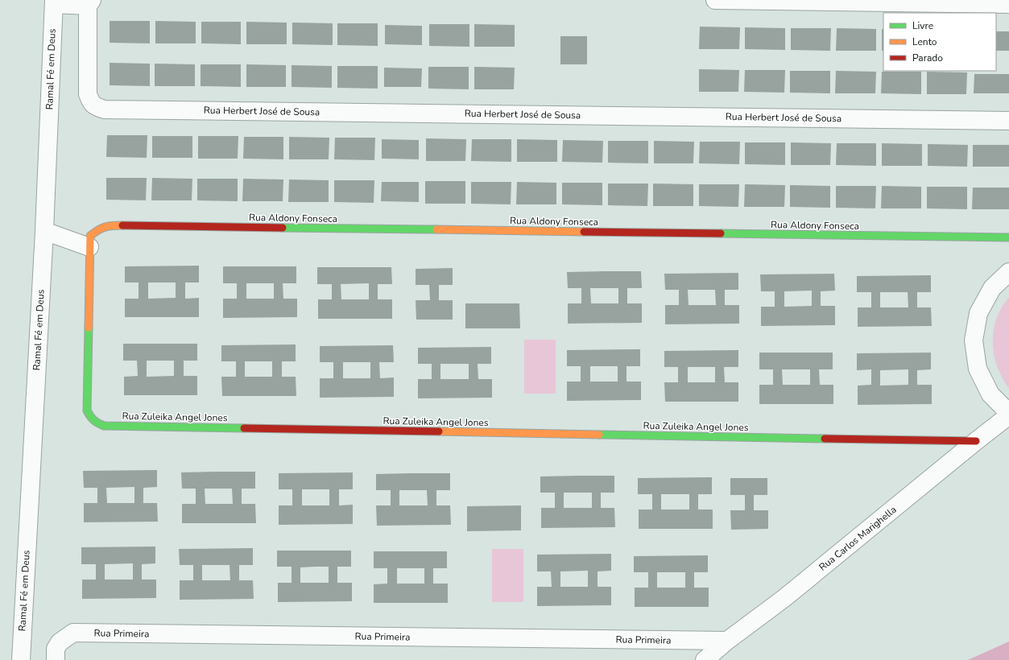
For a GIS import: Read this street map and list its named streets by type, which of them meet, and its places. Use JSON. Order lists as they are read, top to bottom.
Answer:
{
  "streets": {
    "street": [
      "Ramal Fé em Deus",
      "Rua Herbert José de Sousa",
      "Rua Aldony Fonseca",
      "Rua Zuleika Angel Jones",
      "Rua Carlos Marighella",
      "Rua Primeira"
    ]
  },
  "crossings": [
    ["Rua Aldony Fonseca", "Rua Zuleika Angel Jones"],
    ["Rua Zuleika Angel Jones", "Rua Carlos Marighella"],
    ["Rua Carlos Marighella", "Rua Primeira"]
  ],
  "legend": ["Livre", "Lento", "Parado"]
}
